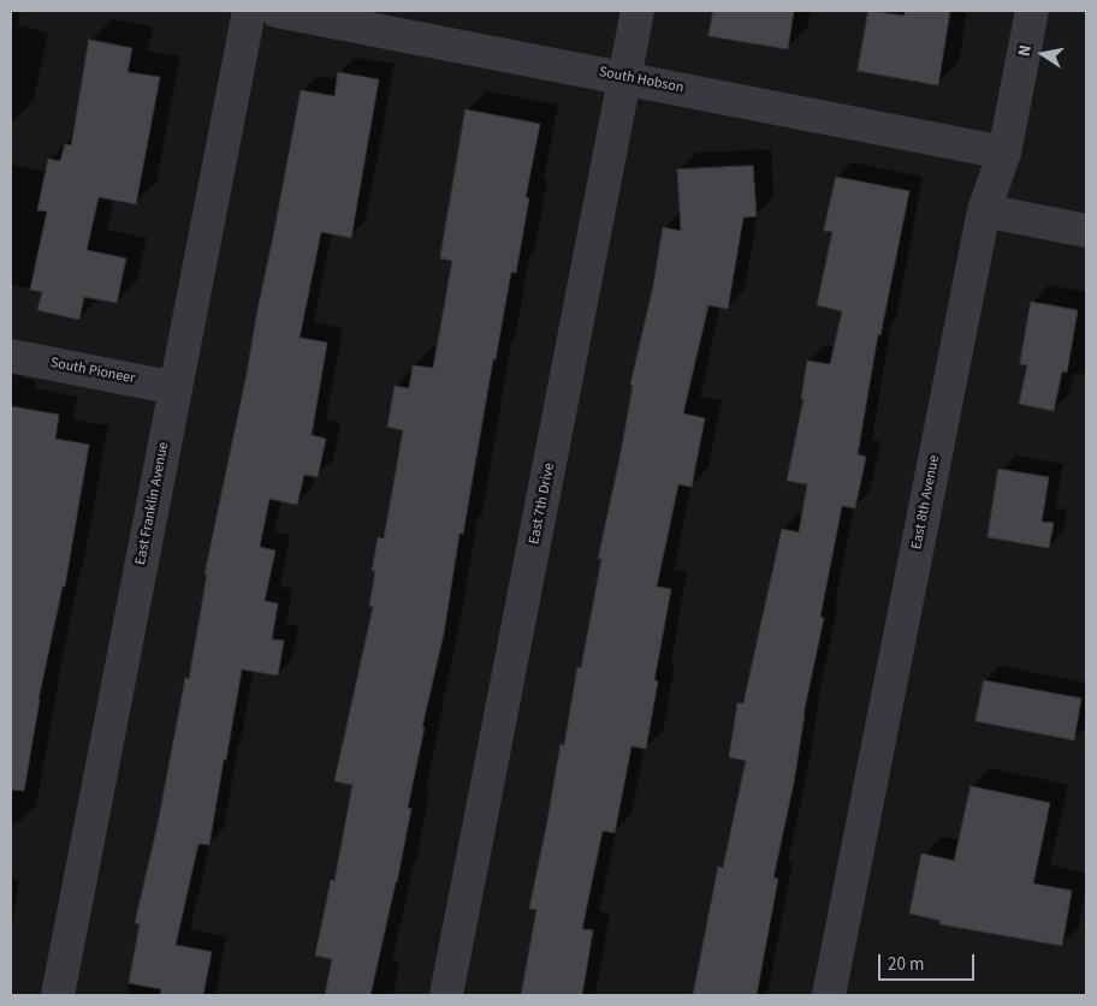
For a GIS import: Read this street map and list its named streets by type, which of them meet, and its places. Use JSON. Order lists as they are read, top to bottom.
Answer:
{
  "streets": {
    "street": [
      "South Hobson",
      "South Pioneer",
      "East 8th Avenue",
      "East Franklin Avenue",
      "East 7th Drive"
    ]
  },
  "crossings": [
    ["South Hobson", "East 8th Avenue"],
    ["South Hobson", "East 7th Drive"],
    ["South Pioneer", "East Franklin Avenue"]
  ],
  "scale_bar": "20 m",
  "north": "left"
}
